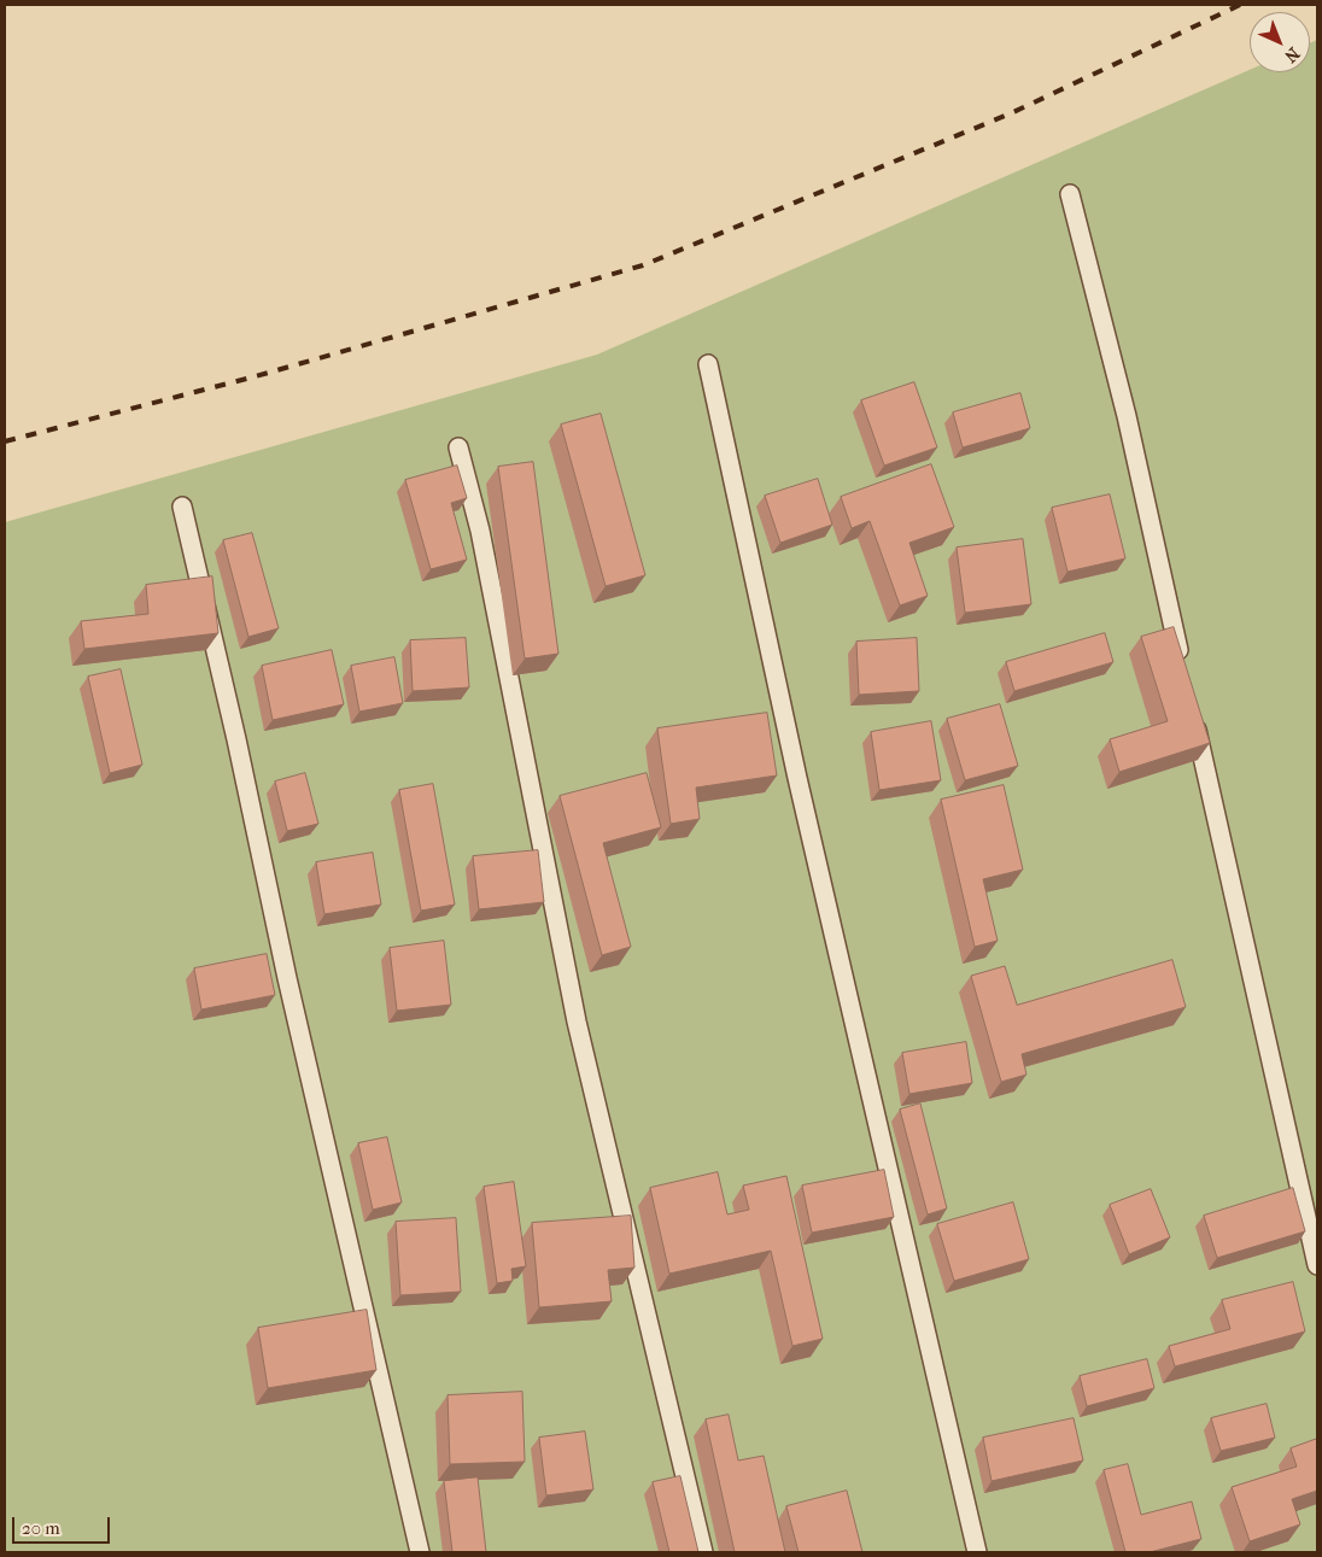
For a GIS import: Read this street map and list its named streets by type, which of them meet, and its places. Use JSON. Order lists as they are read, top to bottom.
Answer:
{
  "scale_bar": "20 m",
  "north": "bottom right"
}
